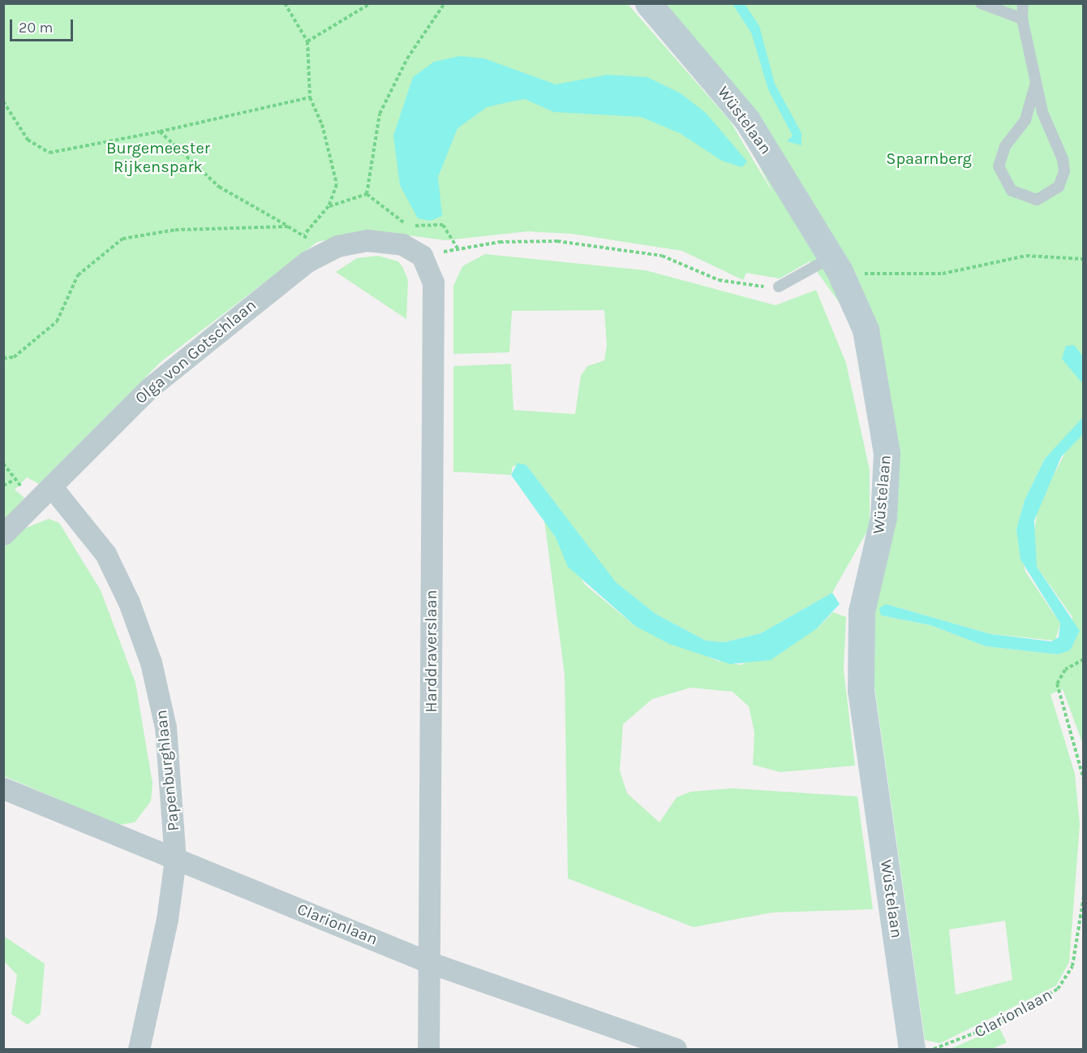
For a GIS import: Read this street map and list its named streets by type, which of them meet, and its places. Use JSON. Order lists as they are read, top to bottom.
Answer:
{
  "streets": {
    "street": [
      "Wüstelaan",
      "Olga von Gotschlaan",
      "Harddraverslaan",
      "Papenburghlaan",
      "Clarionlaan"
    ]
  },
  "crossings": [
    ["Olga von Gotschlaan", "Harddraverslaan"],
    ["Olga von Gotschlaan", "Papenburghlaan"],
    ["Harddraverslaan", "Clarionlaan"],
    ["Papenburghlaan", "Clarionlaan"]
  ],
  "parks": ["Burgemeester Rijkenspark", "Spaarnberg"],
  "scale_bar": "20 m"
}
